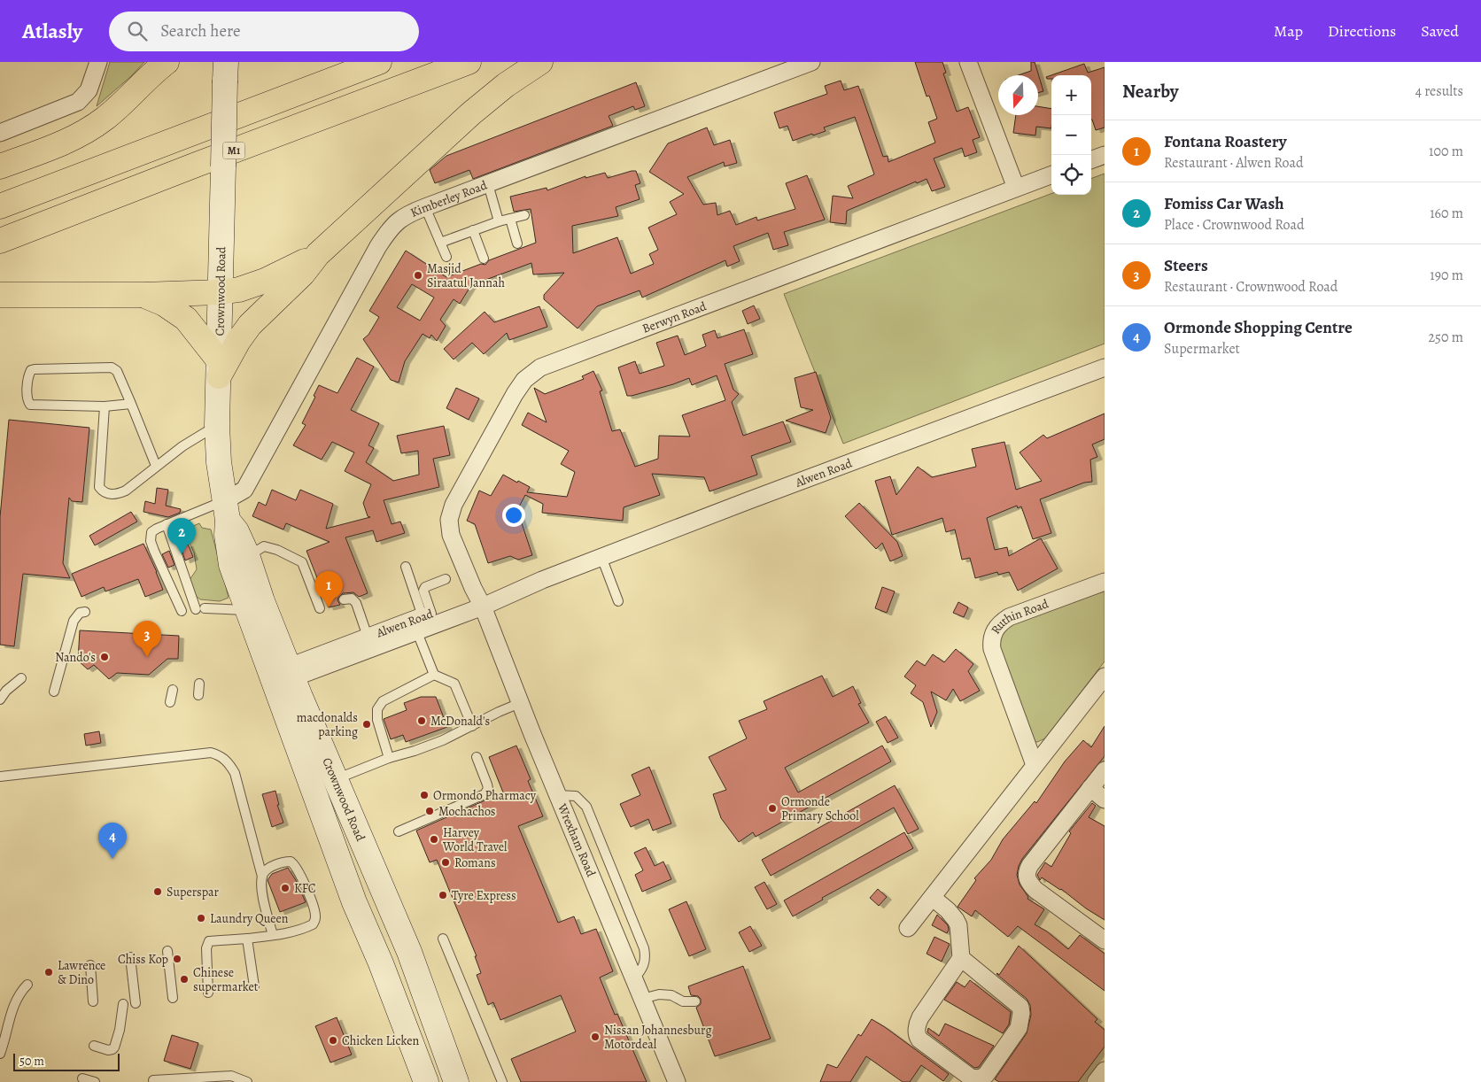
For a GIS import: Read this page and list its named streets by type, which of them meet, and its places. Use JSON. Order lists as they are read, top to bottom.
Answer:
{
  "streets": {
    "highway": ["M1"],
    "main road": ["Crownwood Road"],
    "street": [
      "Kimberley Road",
      "Berwyn Road",
      "Alwen Road",
      "Ruthin Road",
      "Wrexham Road"
    ]
  },
  "crossings": [
    ["Kimberley Road", "Crownwood Road"],
    ["Crownwood Road", "Alwen Road"],
    ["Berwyn Road", "Alwen Road"],
    ["Berwyn Road", "Wrexham Road"],
    ["Alwen Road", "Wrexham Road"]
  ],
  "places": [
    "Masjid Siraatul Jannah",
    "Nando's",
    "McDonald's",
    "macdonalds parking",
    "Ormondo Pharmacy",
    "Ormonde Primary School",
    "Mochachos",
    "Harvey World Travel",
    "Romans",
    "KFC",
    "Superspar",
    "Tyre Express",
    "Laundry Queen",
    "Chiss Kop",
    "Lawrence & Dino",
    "Chinese supermarket",
    "Nissan Johannesburg Motordeal",
    "Chicken Licken"
  ],
  "scale_bar": "50 m",
  "north": "bottom",
  "page": {
    "header": "Atlasly",
    "search": "Search here",
    "nav": ["Map", "Directions", "Saved"],
    "heading": ["Nearby", "4 results"],
    "map_buttons": ["+", "−"],
    "list": [
      {
        "mark": "1",
        "name": "Fontana Roastery",
        "note": "Restaurant · Alwen Road",
        "value": "100 m"
      },
      {
        "mark": "2",
        "name": "Fomiss Car Wash",
        "note": "Place · Crownwood Road",
        "value": "160 m"
      },
      {
        "mark": "3",
        "name": "Steers",
        "note": "Restaurant · Crownwood Road",
        "value": "190 m"
      },
      {
        "mark": "4",
        "name": "Ormonde Shopping Centre",
        "note": "Supermarket",
        "value": "250 m"
      }
    ],
    "pins": [
      "2",
      "1",
      "3",
      "4"
    ],
    "scale": "50 m"
  }
}
